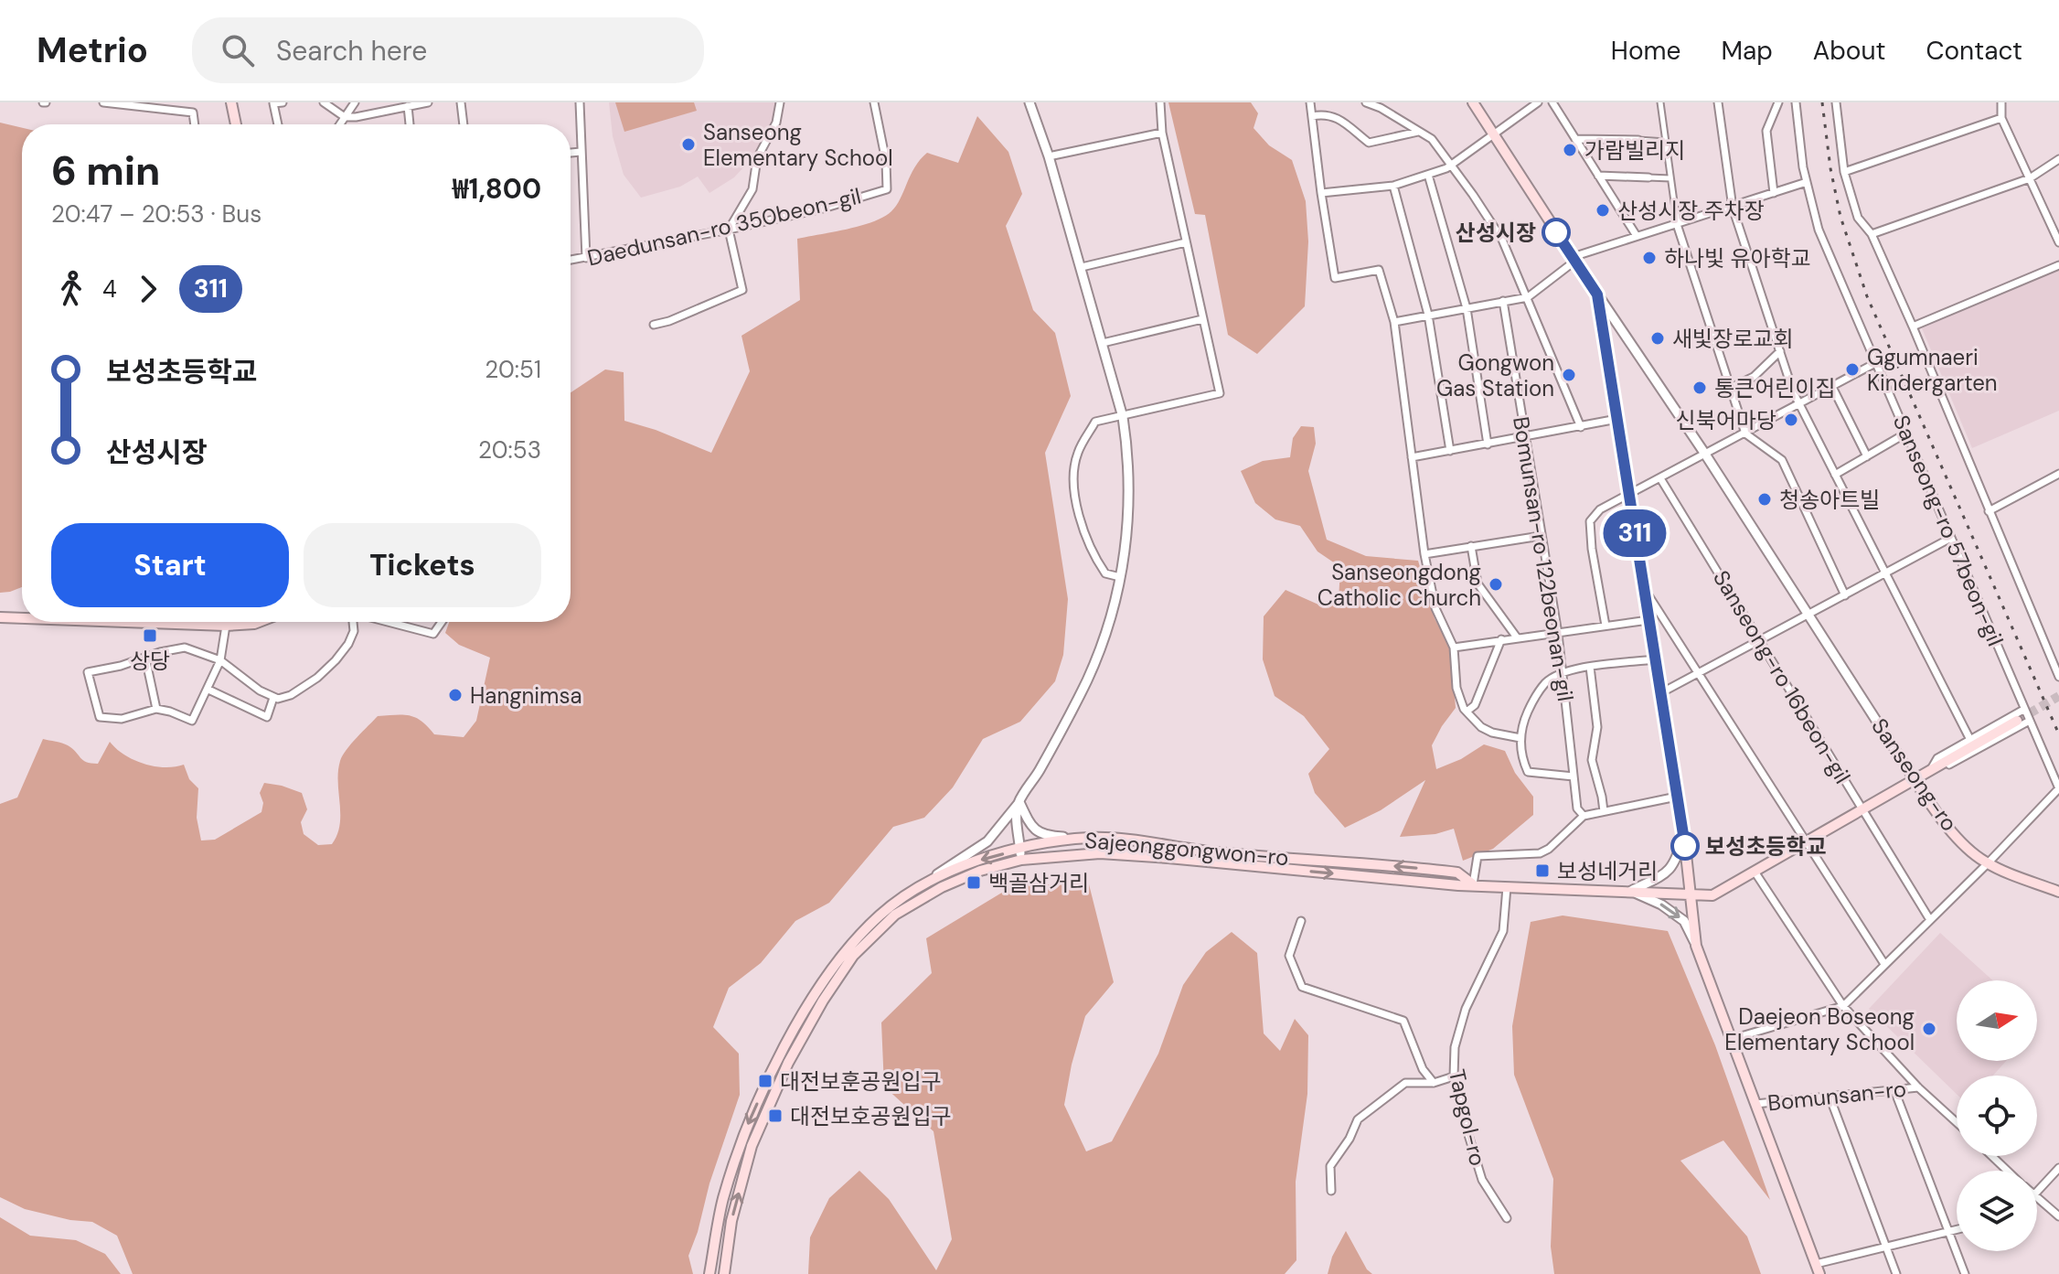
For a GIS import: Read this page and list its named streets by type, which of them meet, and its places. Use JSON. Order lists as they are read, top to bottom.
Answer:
{
  "streets": {
    "main road": ["Sanseong-ro", "Sajeonggongwon-ro", "Bomunsan-ro"],
    "street": [
      "Daedunsan-ro 350beon-gil",
      "Sanseong-ro 57beon-gil",
      "Bomunsan-ro 122beonan-gil",
      "Sanseong-ro 16beon-gil",
      "Tapgol-ro"
    ]
  },
  "crossings": [
    ["Sanseong-ro 57beon-gil", "Sanseong-ro"],
    ["Sanseong-ro 16beon-gil", "Sajeonggongwon-ro"],
    ["Sanseong-ro", "Sajeonggongwon-ro"],
    ["Sanseong-ro", "Bomunsan-ro"],
    ["Sajeonggongwon-ro", "Bomunsan-ro"],
    ["Sajeonggongwon-ro", "Tapgol-ro"]
  ],
  "places": {
    "other": [
      "Sanseong Elementary School",
      "가람빌리지",
      "산성시장 주차장",
      "산성시장",
      "하나빛 유아학교",
      "새빛장로교회",
      "Ggumnaeri Kindergarten",
      "Gongwon Gas Station",
      "통큰어린이집",
      "신북어마당",
      "청송아트빌",
      "Sanseongdong Catholic Church",
      "Hangnimsa",
      "보성초등학교",
      "Daejeon Boseong Elementary School"
    ],
    "transit": [
      "상당",
      "보성네거리",
      "백골삼거리",
      "대전보훈공원입구",
      "대전보호공원입구"
    ]
  },
  "lines": ["bus line 311"],
  "north": "right",
  "page": {
    "header": "Metrio",
    "search": "Search here",
    "nav": [
      "Home",
      "Map",
      "About",
      "Contact"
    ],
    "on_map": "311",
    "heading": ["6 min", "20:47 – 20:53 · Bus", "₩1,800"],
    "legs": ["4", "311"],
    "list": [
      {
        "name": "보성초등학교",
        "value": "20:51"
      },
      {
        "name": "산성시장",
        "value": "20:53"
      }
    ],
    "buttons": ["Start", "Tickets"]
  }
}
